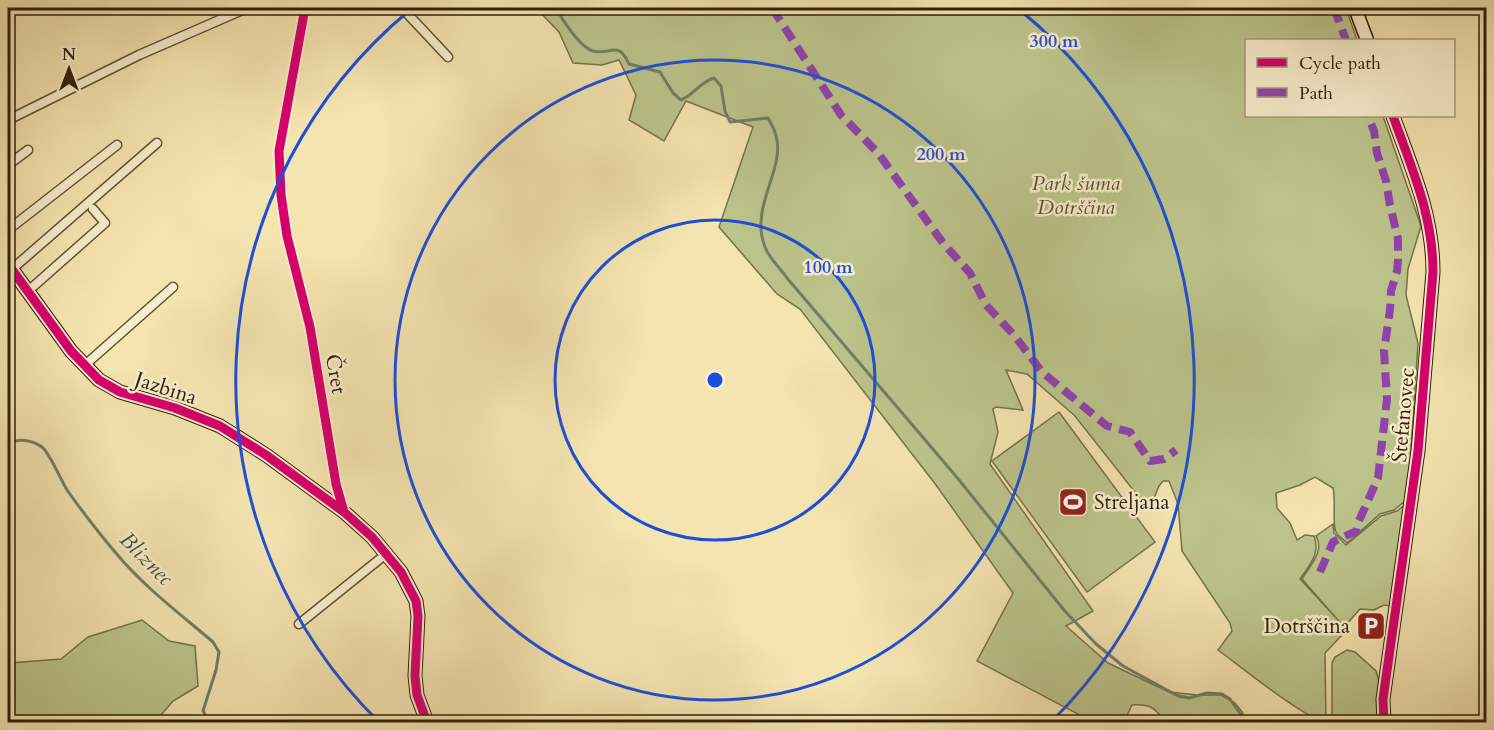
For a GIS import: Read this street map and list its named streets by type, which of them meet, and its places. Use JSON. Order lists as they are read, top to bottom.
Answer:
{
  "streets": {
    "street": ["Čret", "Jazbina", "Štefanovec"]
  },
  "crossings": [
    ["Čret", "Jazbina"]
  ],
  "water": ["Bliznec"],
  "parks": ["Park šuma Dotrščina"],
  "places": {
    "sports": ["Streljana"],
    "parking": ["Dotrščina"]
  },
  "legend": ["Cycle path", "Path"],
  "north": "top",
  "rings": ["300 m", "200 m", "100 m"]
}
